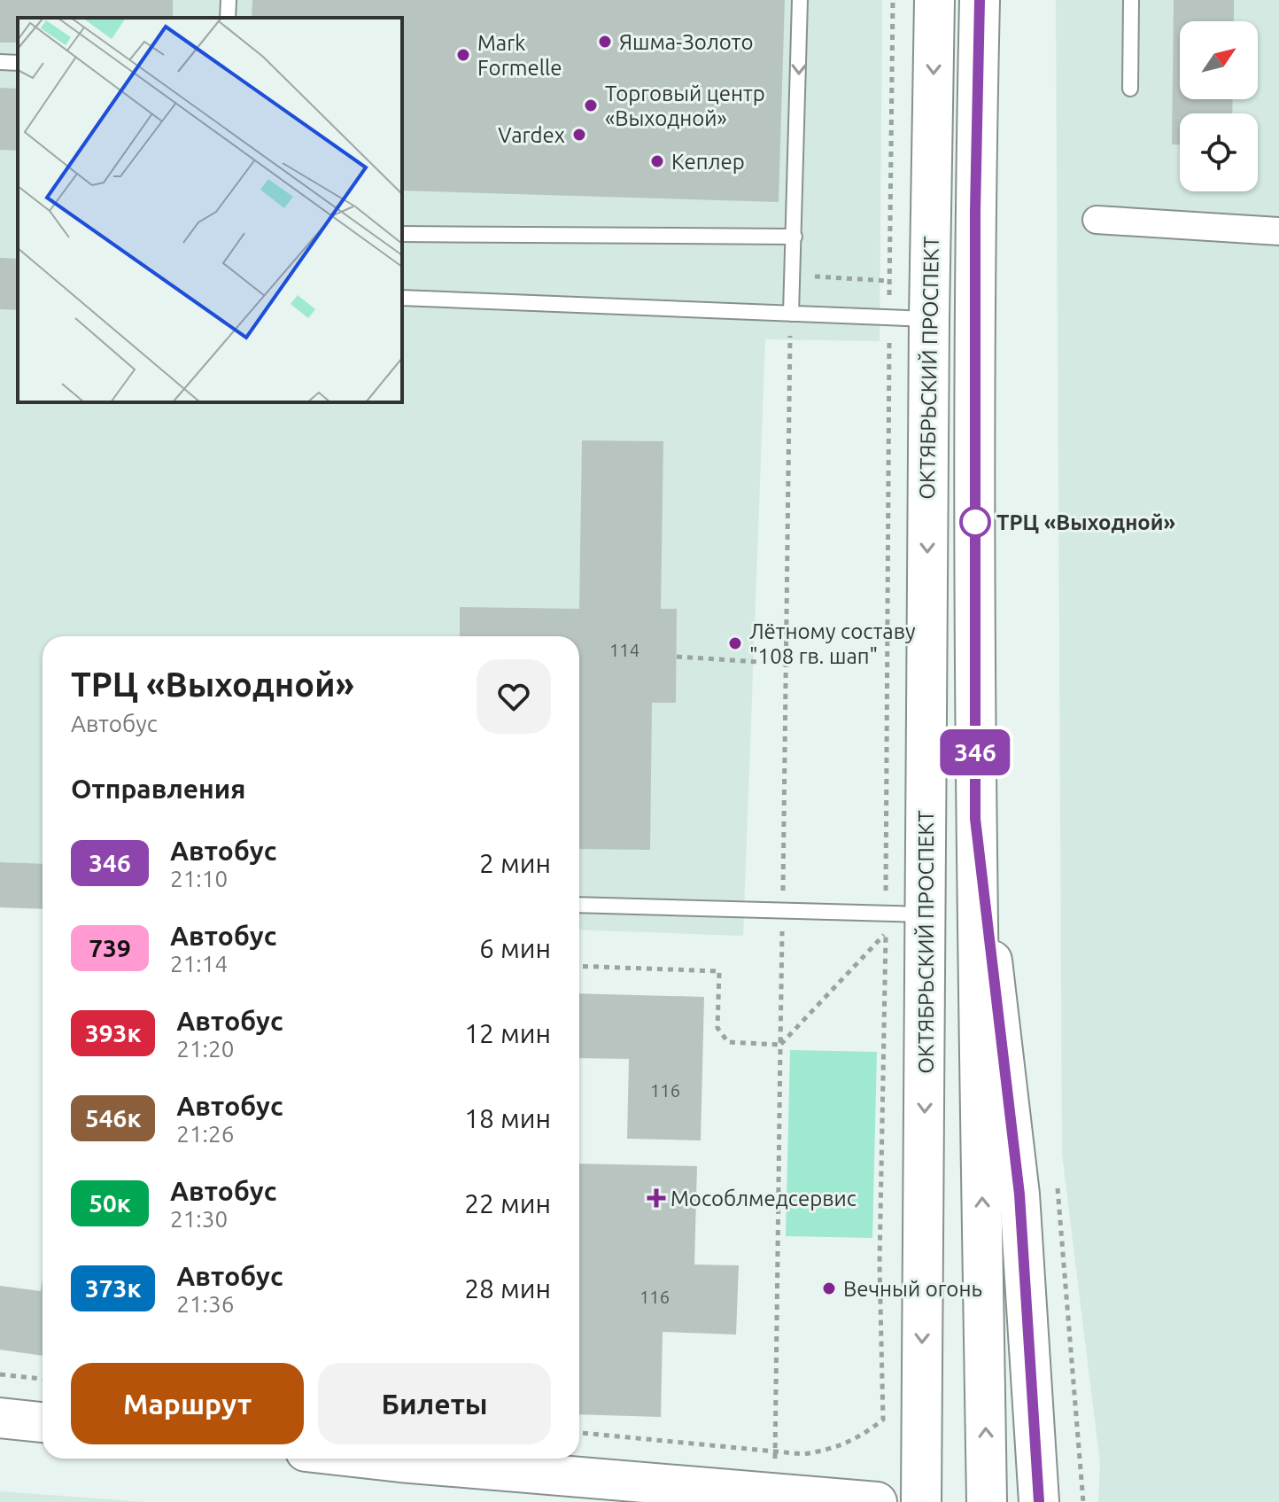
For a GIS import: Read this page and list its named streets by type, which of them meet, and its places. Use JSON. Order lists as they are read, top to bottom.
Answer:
{
  "streets": {
    "main road": ["ОКТЯБРЬСКИЙ ПРОСПЕКТ"]
  },
  "places": {
    "other": [
      "Яшма-Золото",
      "Mark Formelle",
      "Торговый центр «Выходной»",
      "Vardex",
      "Кеплер",
      "ТРЦ «Выходной»",
      "Лётному составу \"108 гв. шап\"",
      "Вечный огонь"
    ],
    "health": ["Мособлмедсервис"]
  },
  "lines": ["bus line 346"],
  "house_numbers": ["114", "116", "116"],
  "north": "top right",
  "page": {
    "on_map": "346",
    "heading": [
      ["ТРЦ «Выходной»", "Автобус"],
      "Отправления"
    ],
    "list": [
      {
        "mark": "346",
        "name": "Автобус",
        "note": "21:10",
        "value": "2 мин"
      },
      {
        "mark": "739",
        "name": "Автобус",
        "note": "21:14",
        "value": "6 мин"
      },
      {
        "mark": "393к",
        "name": "Автобус",
        "note": "21:20",
        "value": "12 мин"
      },
      {
        "mark": "546к",
        "name": "Автобус",
        "note": "21:26",
        "value": "18 мин"
      },
      {
        "mark": "50к",
        "name": "Автобус",
        "note": "21:30",
        "value": "22 мин"
      },
      {
        "mark": "373к",
        "name": "Автобус",
        "note": "21:36",
        "value": "28 мин"
      }
    ],
    "buttons": ["Маршрут", "Билеты"]
  }
}
